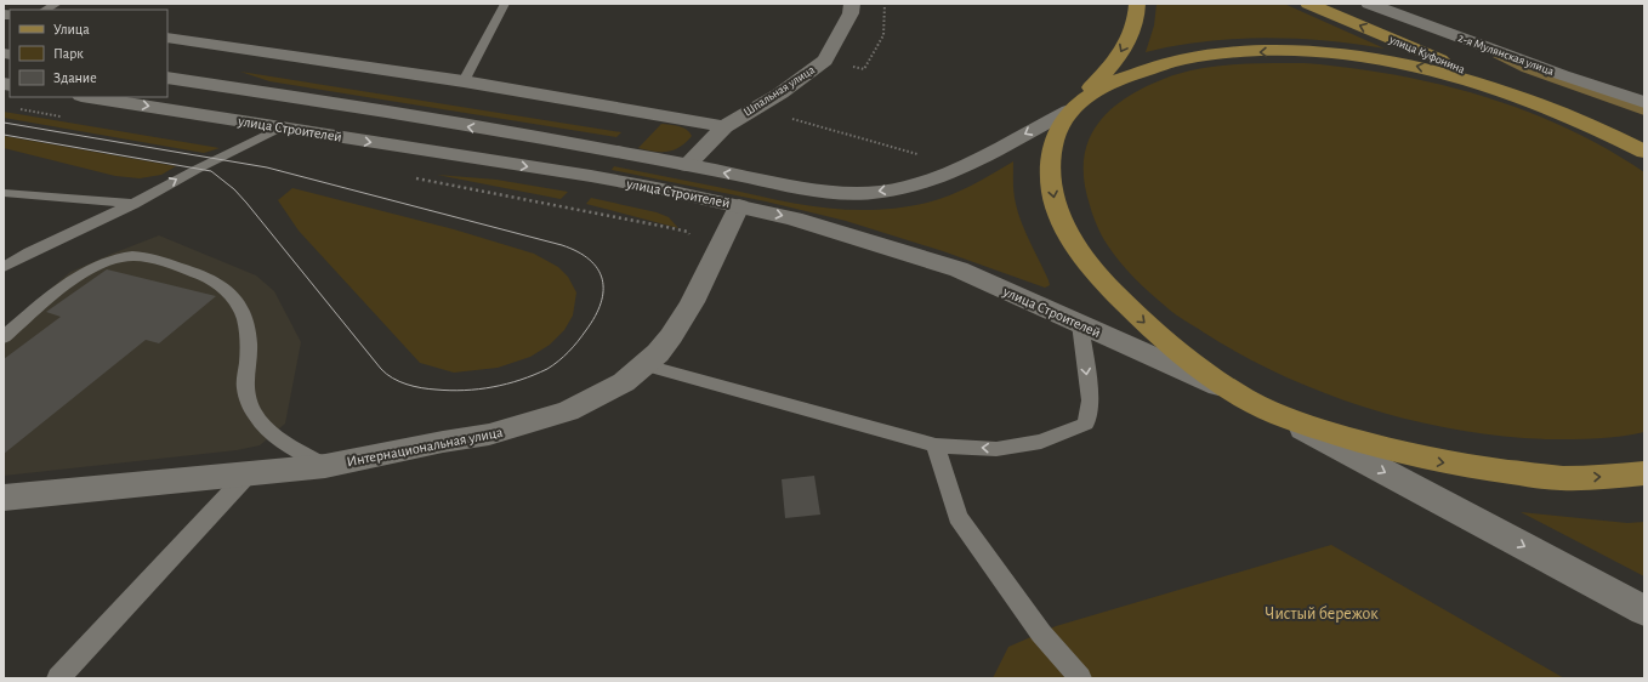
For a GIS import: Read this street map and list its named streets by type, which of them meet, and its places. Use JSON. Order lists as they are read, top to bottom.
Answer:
{
  "streets": {
    "main road": ["улица Куфонина"],
    "street": [
      "2-я Мулянская улица",
      "Шпальная улица",
      "улица Строителей",
      "Интернациональная улица"
    ]
  },
  "crossings": [
    ["Шпальная улица", "улица Строителей"],
    ["улица Строителей", "Интернациональная улица"]
  ],
  "one_way": ["улица Куфонина"],
  "parks": ["Чистый бережок"],
  "legend": ["Улица", "Парк", "Здание"]
}
